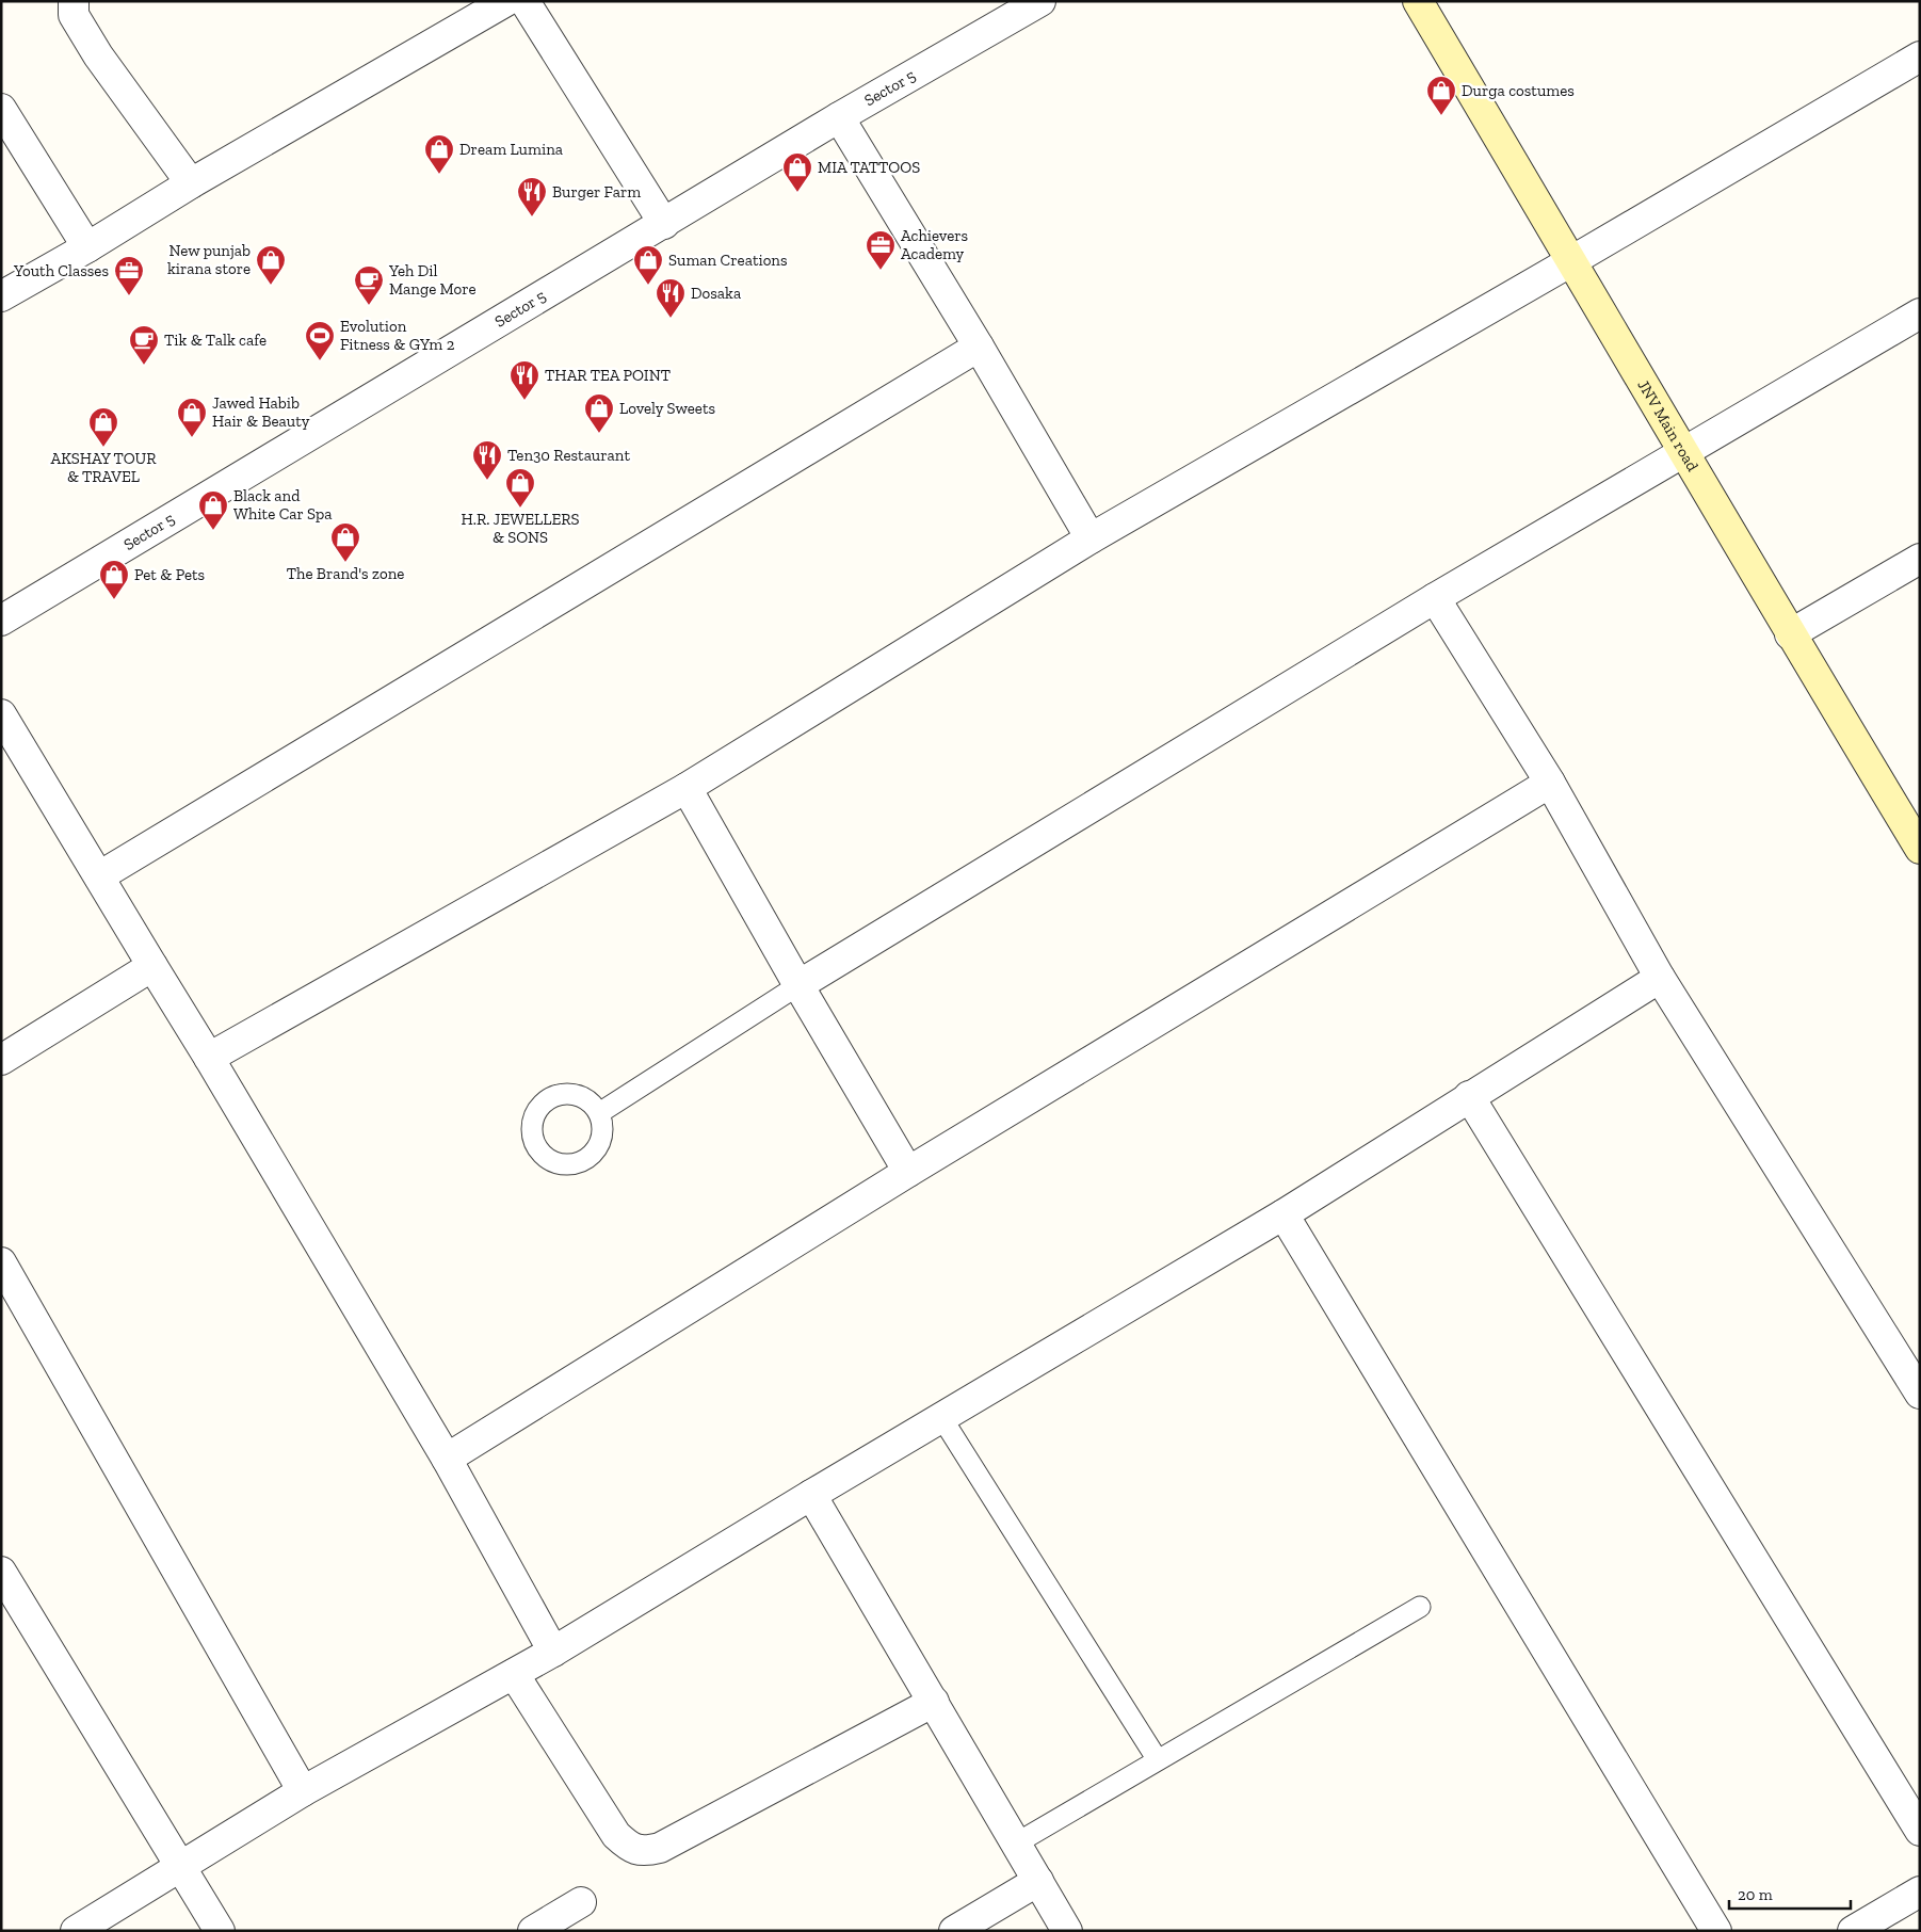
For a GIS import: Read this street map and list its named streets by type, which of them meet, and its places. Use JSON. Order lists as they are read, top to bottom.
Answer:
{
  "streets": {
    "street": ["Sector 5", "JNV Main road"]
  },
  "places": {
    "shop": [
      "Durga costumes",
      "Dream Lumina",
      "MIA TATTOOS",
      "New punjab kirana store",
      "Suman Creations",
      "Lovely Sweets",
      "Jawed Habib Hair & Beauty",
      "AKSHAY TOUR & TRAVEL",
      "H.R. JEWELLERS & SONS",
      "Black and White Car Spa",
      "The Brand's zone",
      "Pet & Pets"
    ],
    "restaurant": [
      "Burger Farm",
      "Dosaka",
      "THAR TEA POINT",
      "Ten30 Restaurant"
    ],
    "office": ["Achievers Academy", "Youth Classes"],
    "cafe": ["Yeh Dil Mange More", "Tik & Talk cafe"],
    "sports": ["Evolution Fitness & GYm 2"]
  },
  "scale_bar": "20 m"
}
